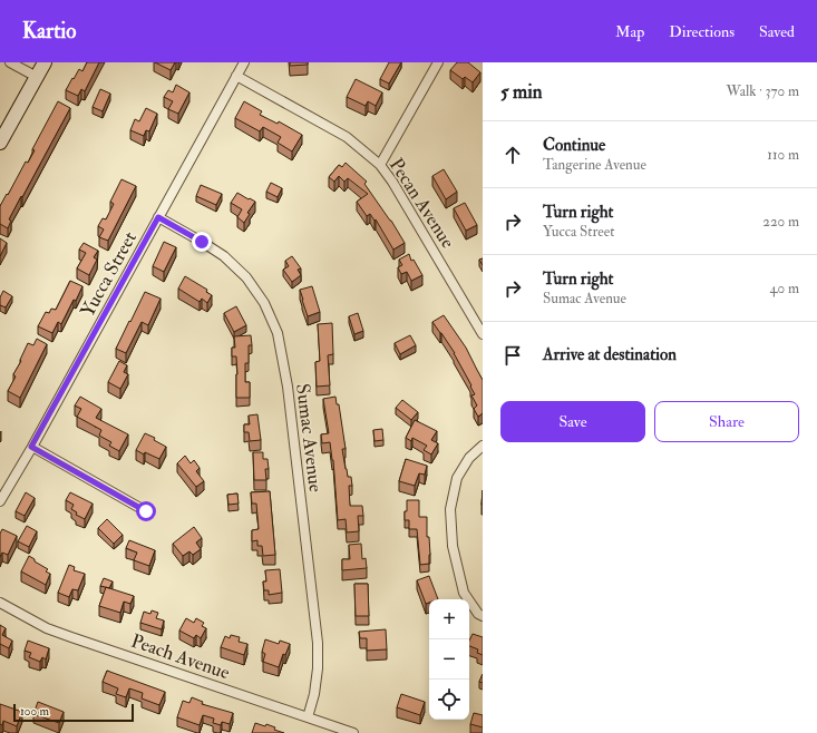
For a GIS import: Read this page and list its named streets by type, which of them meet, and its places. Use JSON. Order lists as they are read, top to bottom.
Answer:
{
  "streets": {
    "street": [
      "Pecan Avenue",
      "Yucca Street",
      "Sumac Avenue",
      "Peach Avenue"
    ]
  },
  "crossings": [
    ["Pecan Avenue", "Yucca Street"],
    ["Yucca Street", "Sumac Avenue"],
    ["Sumac Avenue", "Peach Avenue"]
  ],
  "scale_bar": "100 m",
  "page": {
    "header": "Kartio",
    "nav": ["Map", "Directions", "Saved"],
    "heading": ["5 min", "Walk · 370 m"],
    "list": [
      ["Continue", "Tangerine Avenue", "110 m"],
      ["Turn right", "Yucca Street", "220 m"],
      ["Turn right", "Sumac Avenue", "40 m"],
      "Arrive at destination"
    ],
    "buttons": ["Save", "Share"],
    "map_buttons": ["+", "−"],
    "scale": "100 m"
  }
}
